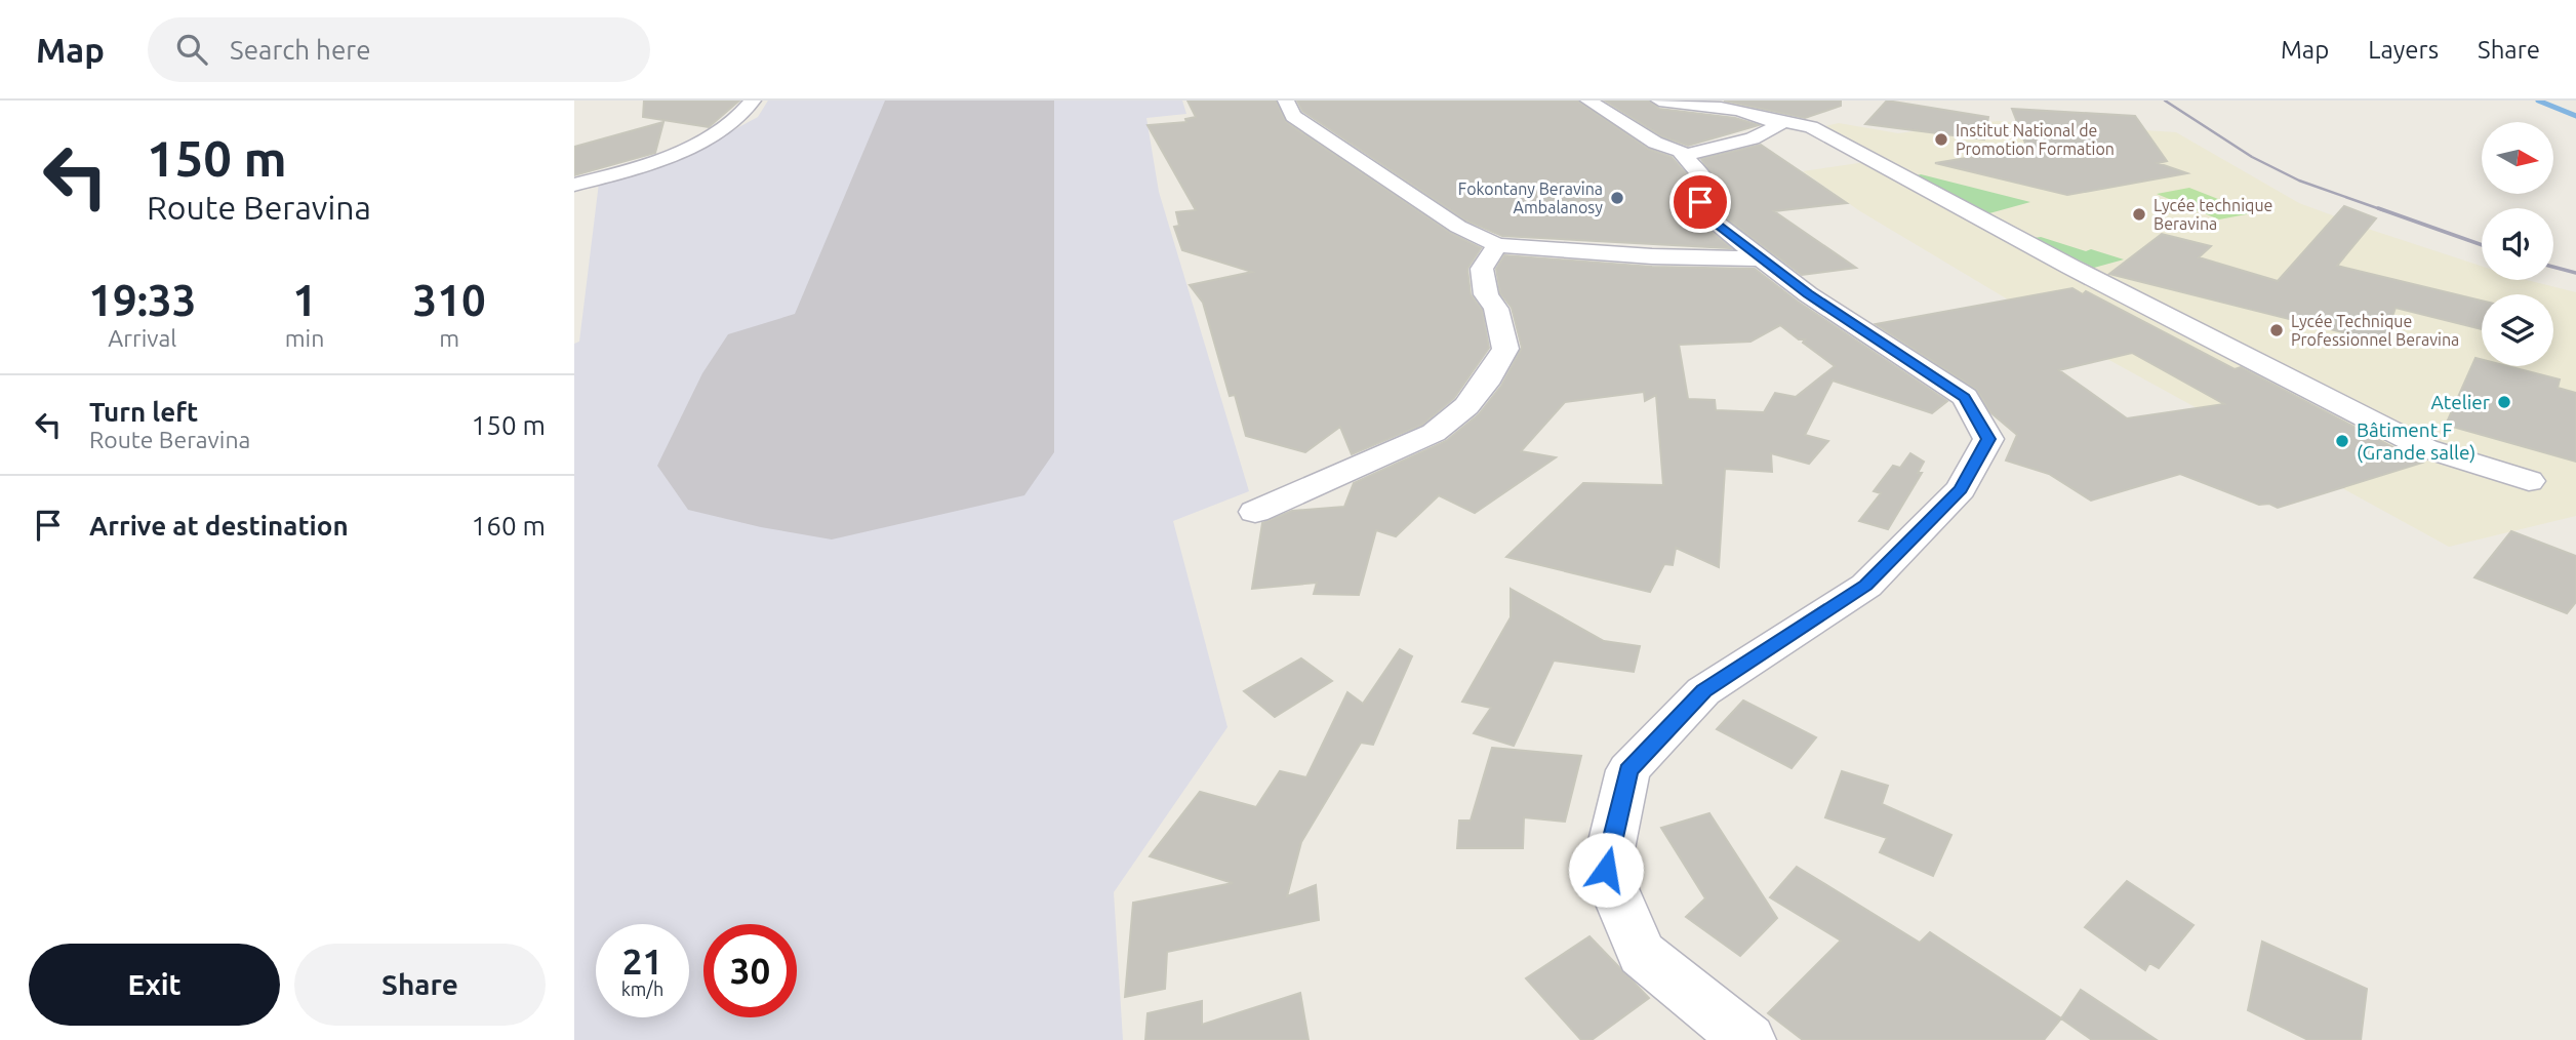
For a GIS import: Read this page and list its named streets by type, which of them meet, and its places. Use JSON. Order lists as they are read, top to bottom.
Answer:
{
  "places": [
    "Institut National de Promotion Formation",
    "Fokontany Beravina Ambalanosy",
    "Lycée technique Beravina",
    "Lycée Technique Professionnel Beravina",
    "Atelier",
    "Bâtiment F (Grande salle)"
  ],
  "north": "right",
  "page": {
    "header": "Map",
    "search": "Search here",
    "nav": ["Map", "Layers", "Share"],
    "turn": ["150 m", "Route Beravina"],
    "eta": [
      "19:33",
      "Arrival",
      "1",
      "min",
      "310",
      "m"
    ],
    "list": [
      {
        "name": "Turn left",
        "note": "Route Beravina",
        "value": "150 m"
      },
      {
        "name": "Arrive at destination",
        "value": "160 m"
      }
    ],
    "speed": "21 km/h",
    "limit": "30",
    "buttons": ["Exit", "Share"]
  }
}
